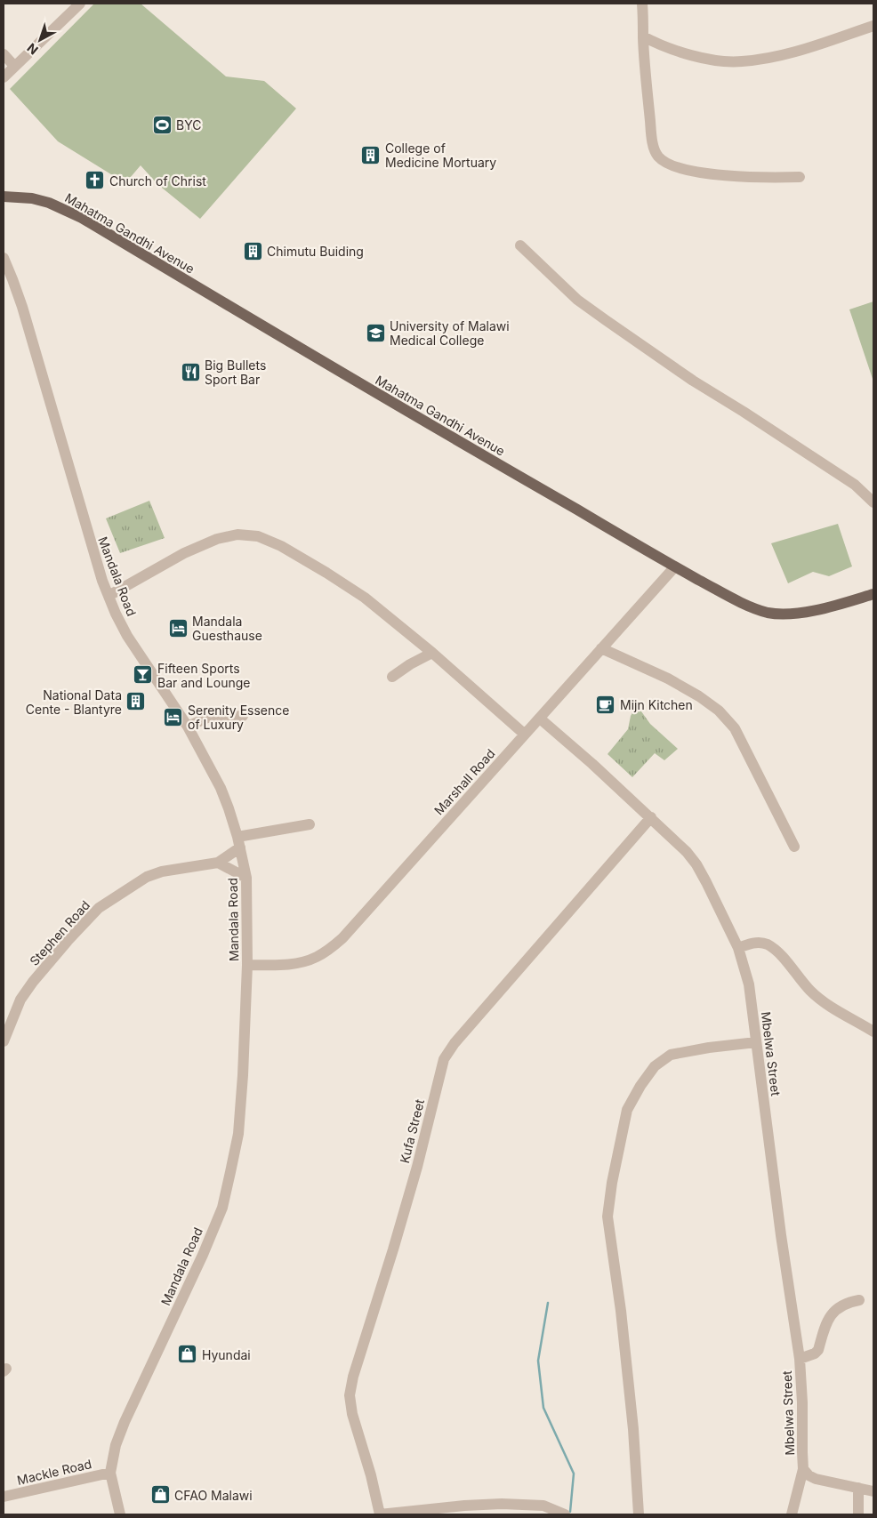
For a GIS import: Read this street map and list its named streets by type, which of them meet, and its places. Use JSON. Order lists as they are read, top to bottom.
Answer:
{
  "streets": {
    "main road": ["Mahatma Gandhi Avenue"],
    "street": [
      "Mandala Road",
      "Marshall Road",
      "Stephen Road",
      "Mbelwa Street",
      "Kufa Street",
      "Mackle Road"
    ]
  },
  "crossings": [
    ["Mahatma Gandhi Avenue", "Marshall Road"],
    ["Mandala Road", "Marshall Road"],
    ["Mandala Road", "Stephen Road"],
    ["Mandala Road", "Mackle Road"],
    ["Marshall Road", "Mbelwa Street"],
    ["Mbelwa Street", "Kufa Street"]
  ],
  "places": {
    "sports": ["BYC"],
    "building": ["College of Medicine Mortuary", "Chimutu Buiding", "National Data Cente - Blantyre"],
    "church": ["Church of Christ"],
    "school or university": ["University of Malawi Medical College"],
    "restaurant": ["Big Bullets Sport Bar"],
    "hotel": ["Mandala Guesthause", "Serenity Essence of Luxury"],
    "bar": ["Fifteen Sports Bar and Lounge"],
    "cafe": ["Mijn Kitchen"],
    "shop": ["Hyundai", "CFAO Malawi"]
  },
  "north": "bottom left"
}
